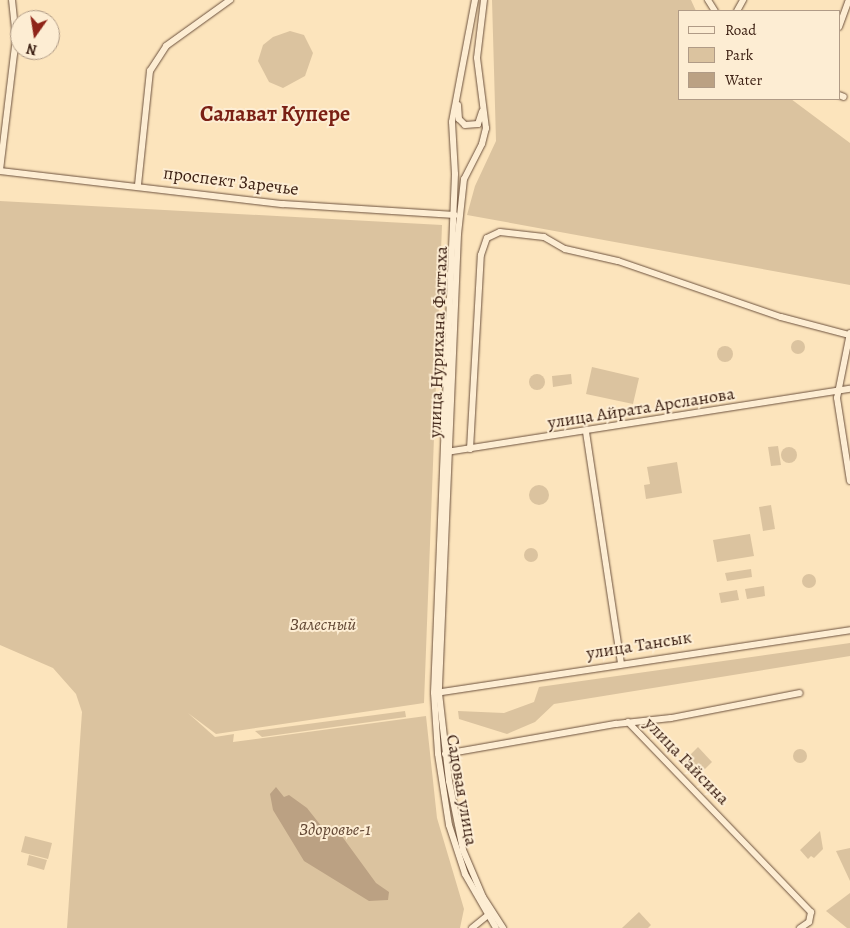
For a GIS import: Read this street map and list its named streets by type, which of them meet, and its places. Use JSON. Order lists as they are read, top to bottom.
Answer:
{
  "streets": {
    "street": [
      "проспект Заречье",
      "улица Нурихана Фаттаха",
      "улица Айрата Арсланова",
      "улица Тансык",
      "улица Гайсина",
      "Садовая улица"
    ]
  },
  "crossings": [
    ["проспект Заречье", "улица Нурихана Фаттаха"],
    ["улица Нурихана Фаттаха", "улица Айрата Арсланова"],
    ["улица Нурихана Фаттаха", "улица Тансык"],
    ["улица Нурихана Фаттаха", "Садовая улица"],
    ["улица Тансык", "Садовая улица"],
    ["улица Гайсина", "Садовая улица"]
  ],
  "districts": ["Салават Купере"],
  "parks": ["Залесный", "Здоровье-1"],
  "legend": ["Road", "Park", "Water"],
  "north": "bottom"
}
